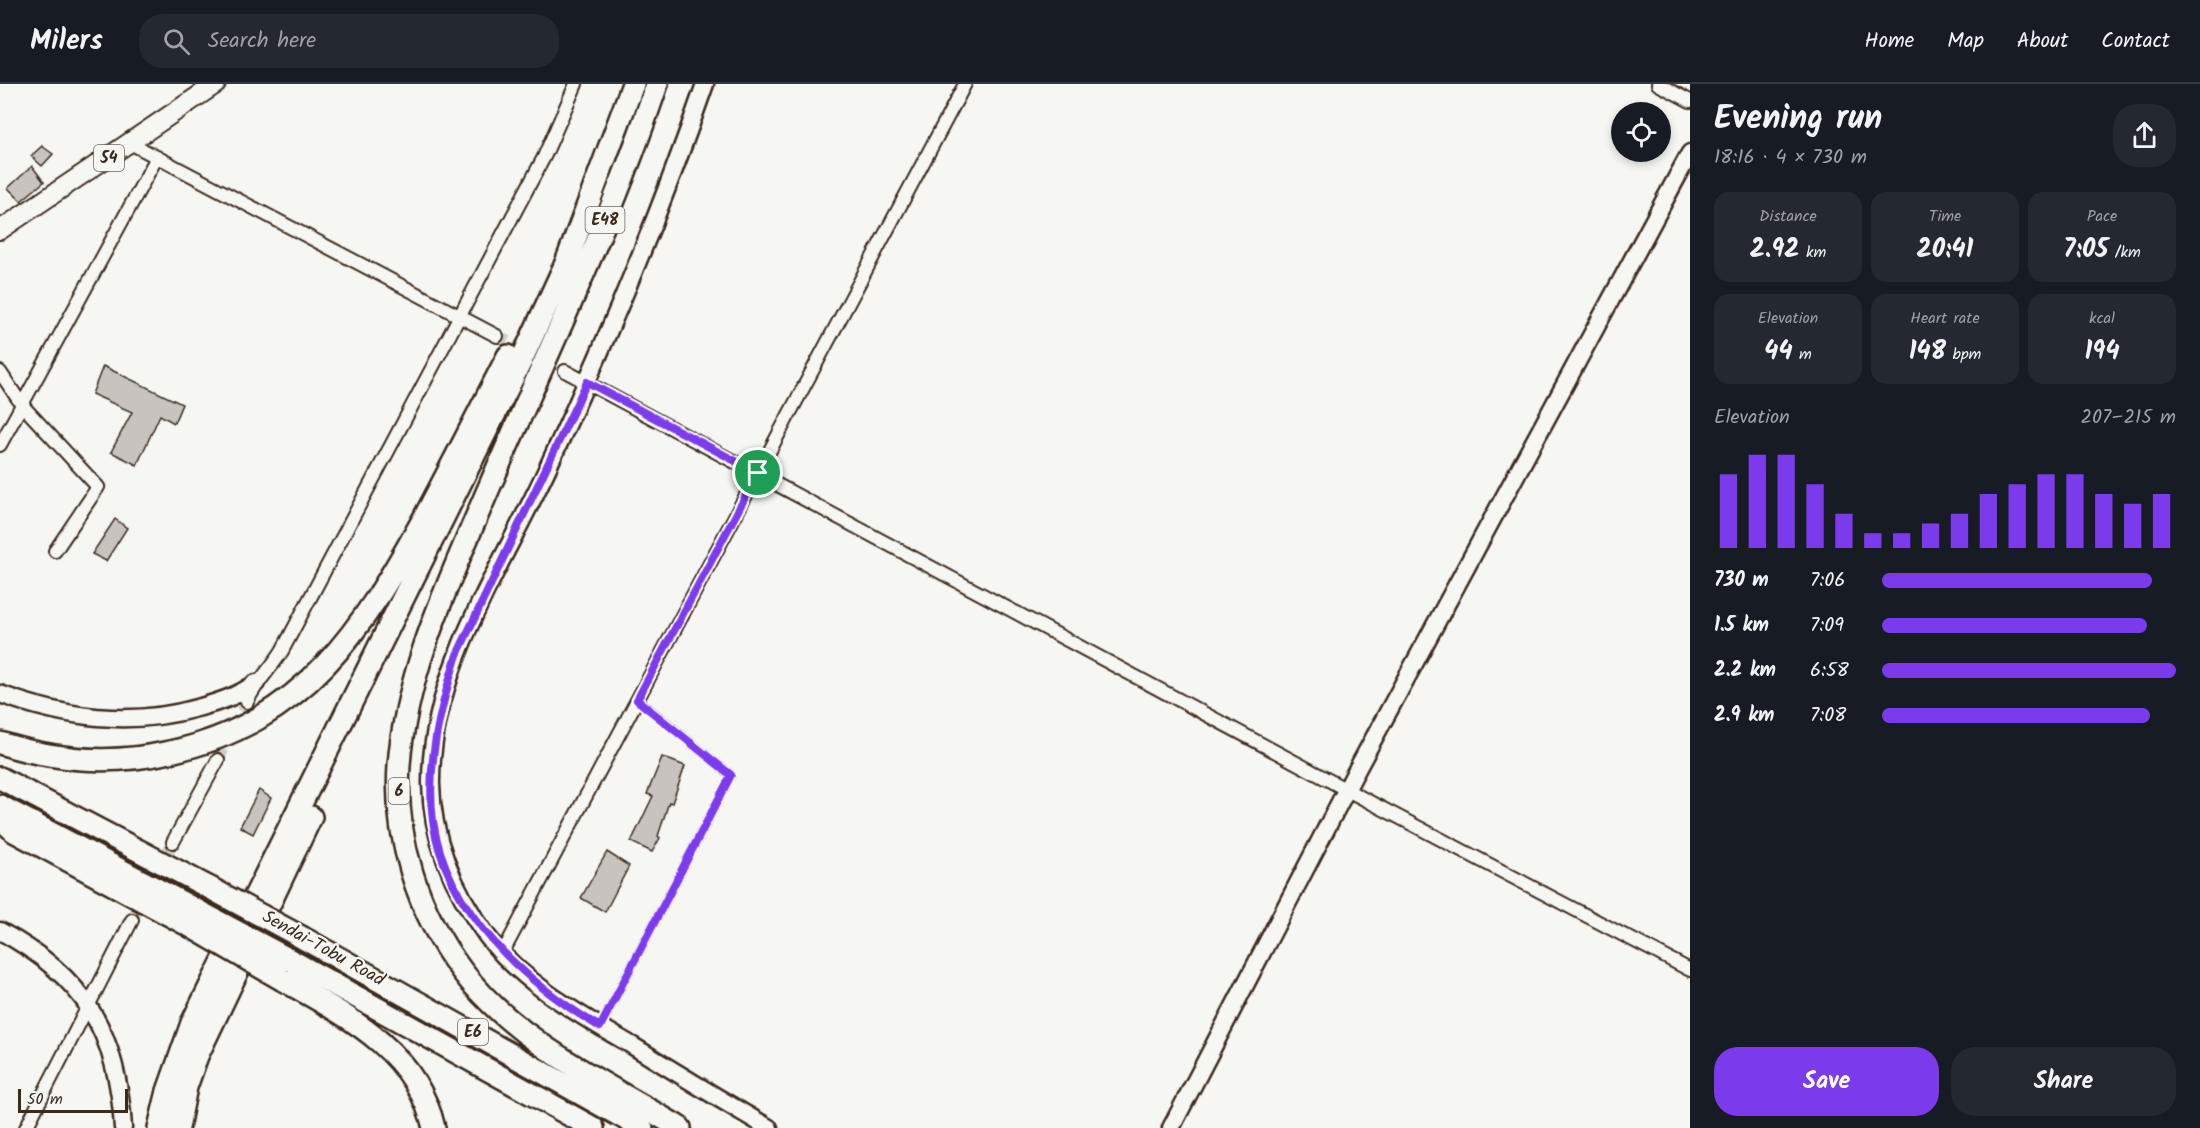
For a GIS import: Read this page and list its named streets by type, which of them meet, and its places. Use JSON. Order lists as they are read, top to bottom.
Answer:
{
  "streets": {
    "highway": [
      "E48",
      "6",
      "Sendai-Tobu Road",
      "E6"
    ],
    "main road": ["54"]
  },
  "crossings": [
    ["E48", "6"]
  ],
  "scale_bar": "50 m",
  "page": {
    "header": "Milers",
    "search": "Search here",
    "nav": [
      "Home",
      "Map",
      "About",
      "Contact"
    ],
    "heading": ["Evening run", "18:16 · 4 × 730 m"],
    "stats": [
      ["Distance", "2.92 km"],
      ["Time", "20:41"],
      ["Pace", "7:05 /km"],
      ["Elevation", "44 m"],
      ["Heart rate", "148 bpm"],
      ["kcal", "194"]
    ],
    "chart": ["Elevation", "207–215 m"],
    "list": [
      {
        "name": "730 m",
        "note": "7:06"
      },
      {
        "name": "1.5 km",
        "note": "7:09"
      },
      {
        "name": "2.2 km",
        "note": "6:58"
      },
      {
        "name": "2.9 km",
        "note": "7:08"
      }
    ],
    "buttons": ["Save", "Share"],
    "scale": "50 m"
  }
}
